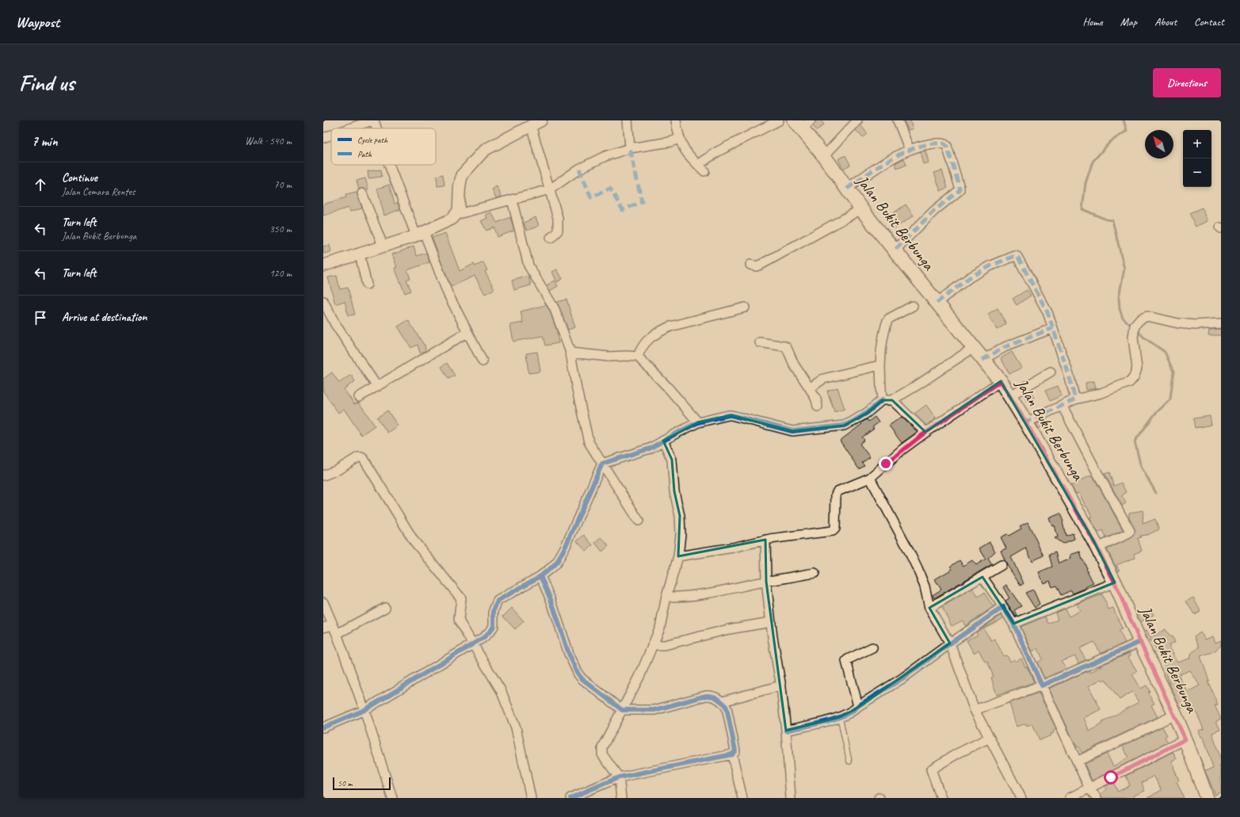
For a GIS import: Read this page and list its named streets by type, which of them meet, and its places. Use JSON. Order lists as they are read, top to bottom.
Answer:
{
  "streets": {
    "main road": ["Jalan Bukit Berbunga"]
  },
  "legend": ["Cycle path", "Path"],
  "scale_bar": "50 m",
  "north": "top left",
  "page": {
    "header": "Waypost",
    "nav": [
      "Home",
      "Map",
      "About",
      "Contact"
    ],
    "buttons": "Directions",
    "title": "Find us",
    "heading": ["7 min", "Walk · 540 m"],
    "map_buttons": ["+", "−"],
    "list": [
      ["Continue", "Jalan Cemara Rentes", "70 m"],
      ["Turn left", "Jalan Bukit Berbunga", "350 m"],
      ["Turn left", "120 m"],
      "Arrive at destination"
    ],
    "scale": "50 m"
  }
}
